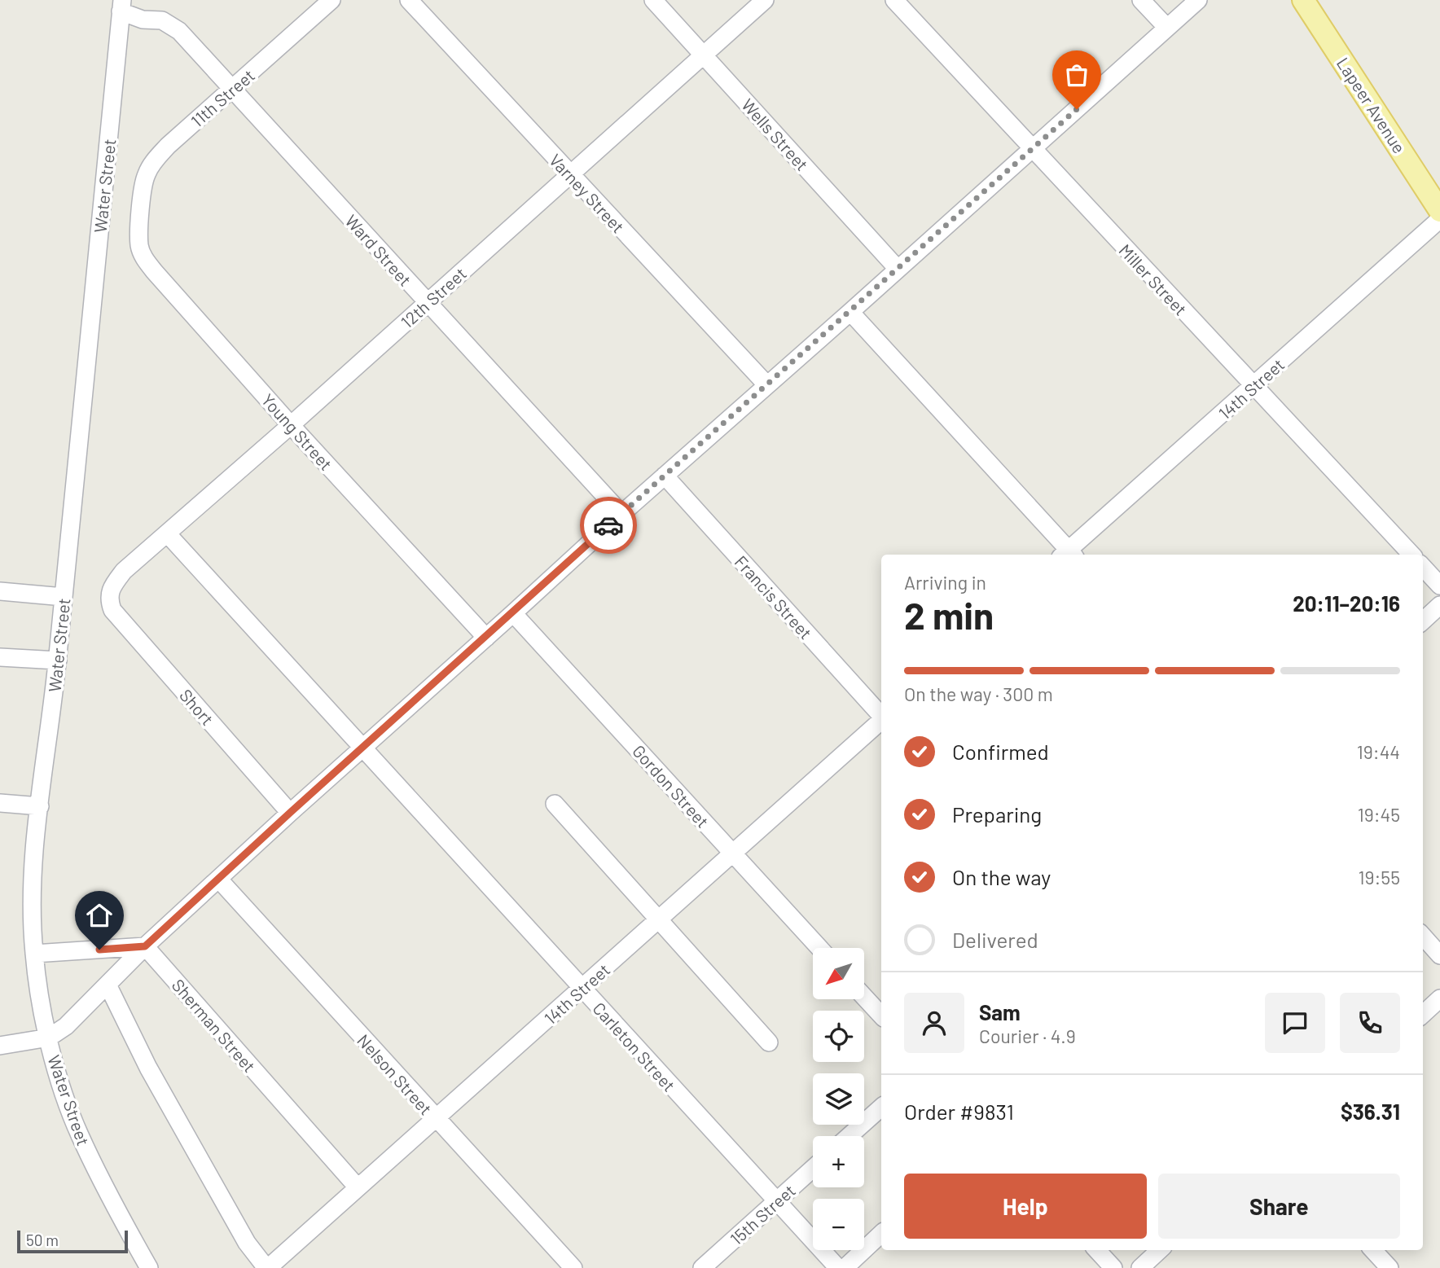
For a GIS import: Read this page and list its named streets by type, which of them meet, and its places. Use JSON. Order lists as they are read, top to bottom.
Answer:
{
  "streets": {
    "main road": ["Lapeer Avenue"],
    "street": [
      "11th Street",
      "Wells Street",
      "Water Street",
      "Varney Street",
      "Ward Street",
      "Miller Street",
      "12th Street",
      "14th Street",
      "Young Street",
      "Francis Street",
      "Short",
      "Gordon Street",
      "Sherman Street",
      "Carleton Street",
      "Nelson Street",
      "15th Street"
    ]
  },
  "crossings": [
    ["11th Street", "Ward Street"],
    ["11th Street", "Young Street"],
    ["Wells Street", "12th Street"],
    ["Water Street", "Ward Street"],
    ["Varney Street", "12th Street"],
    ["Ward Street", "12th Street"],
    ["Miller Street", "14th Street"],
    ["12th Street", "Young Street"],
    ["12th Street", "Short"],
    ["12th Street", "Carleton Street"],
    ["14th Street", "Gordon Street"],
    ["14th Street", "Sherman Street"],
    ["14th Street", "Carleton Street"],
    ["14th Street", "Nelson Street"],
    ["Carleton Street", "15th Street"]
  ],
  "scale_bar": "50 m",
  "north": "bottom left",
  "page": {
    "heading": ["2 min", "Arriving in", "20:11–20:16"],
    "panel": [
      "Sam",
      "Courier · 4.9",
      "Order #9831",
      "$36.31"
    ],
    "bar": "On the way · 300 m",
    "list": [
      ["Confirmed", "19:44"],
      ["Preparing", "19:45"],
      ["On the way", "19:55"],
      "Delivered"
    ],
    "map_buttons": ["+", "−"],
    "buttons": ["Help", "Share"],
    "scale": "50 m"
  }
}
